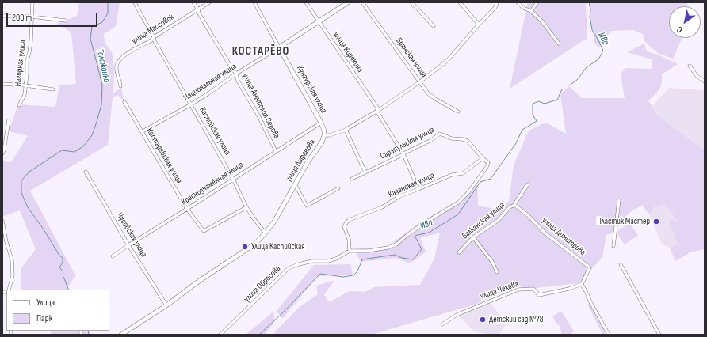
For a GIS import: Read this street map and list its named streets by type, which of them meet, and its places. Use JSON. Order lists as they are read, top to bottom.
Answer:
{
  "streets": {
    "street": [
      "улица Массовок",
      "улица Корякина",
      "Брянская улица",
      "Нагорная улица",
      "Национальная улица",
      "Кунгурская улица",
      "улица Анатолия Серова",
      "Каспийская улица",
      "Сарапульская улица",
      "Костаревская улица",
      "улица Лифанова",
      "Краснознамённая улица",
      "Казанская улица",
      "Балканская улица",
      "Чусовская улица",
      "улица Димитрова",
      "улица Обросова",
      "улица Чехова"
    ]
  },
  "crossings": [
    ["улица Массовок", "улица Анатолия Серова"],
    ["улица Массовок", "Каспийская улица"],
    ["улица Корякина", "Национальная улица"],
    ["улица Корякина", "Сарапульская улица"],
    ["улица Корякина", "улица Лифанова"],
    ["улица Корякина", "Казанская улица"],
    ["Брянская улица", "улица Лифанова"],
    ["Национальная улица", "Кунгурская улица"],
    ["Национальная улица", "улица Анатолия Серова"],
    ["Национальная улица", "Каспийская улица"],
    ["Национальная улица", "Костаревская улица"],
    ["Кунгурская улица", "улица Лифанова"],
    ["Кунгурская улица", "Краснознамённая улица"],
    ["улица Анатолия Серова", "Краснознамённая улица"],
    ["Каспийская улица", "Костаревская улица"],
    ["Каспийская улица", "улица Лифанова"],
    ["Каспийская улица", "Краснознамённая улица"],
    ["Сарапульская улица", "Казанская улица"],
    ["Сарапульская улица", "улица Обросова"],
    ["Костаревская улица", "Краснознамённая улица"],
    ["улица Лифанова", "Чусовская улица"],
    ["Краснознамённая улица", "Чусовская улица"],
    ["Казанская улица", "улица Обросова"],
    ["Балканская улица", "улица Димитрова"],
    ["улица Димитрова", "улица Чехова"]
  ],
  "districts": ["КОСТАРЁВО"],
  "water": ["Ива", "Толожанка"],
  "places": ["Пластик Мастер", "Улица Каспийская", "Детский сад №78"],
  "legend": ["Улица", "Парк"],
  "scale_bar": "200 m",
  "north": "bottom left"
}
